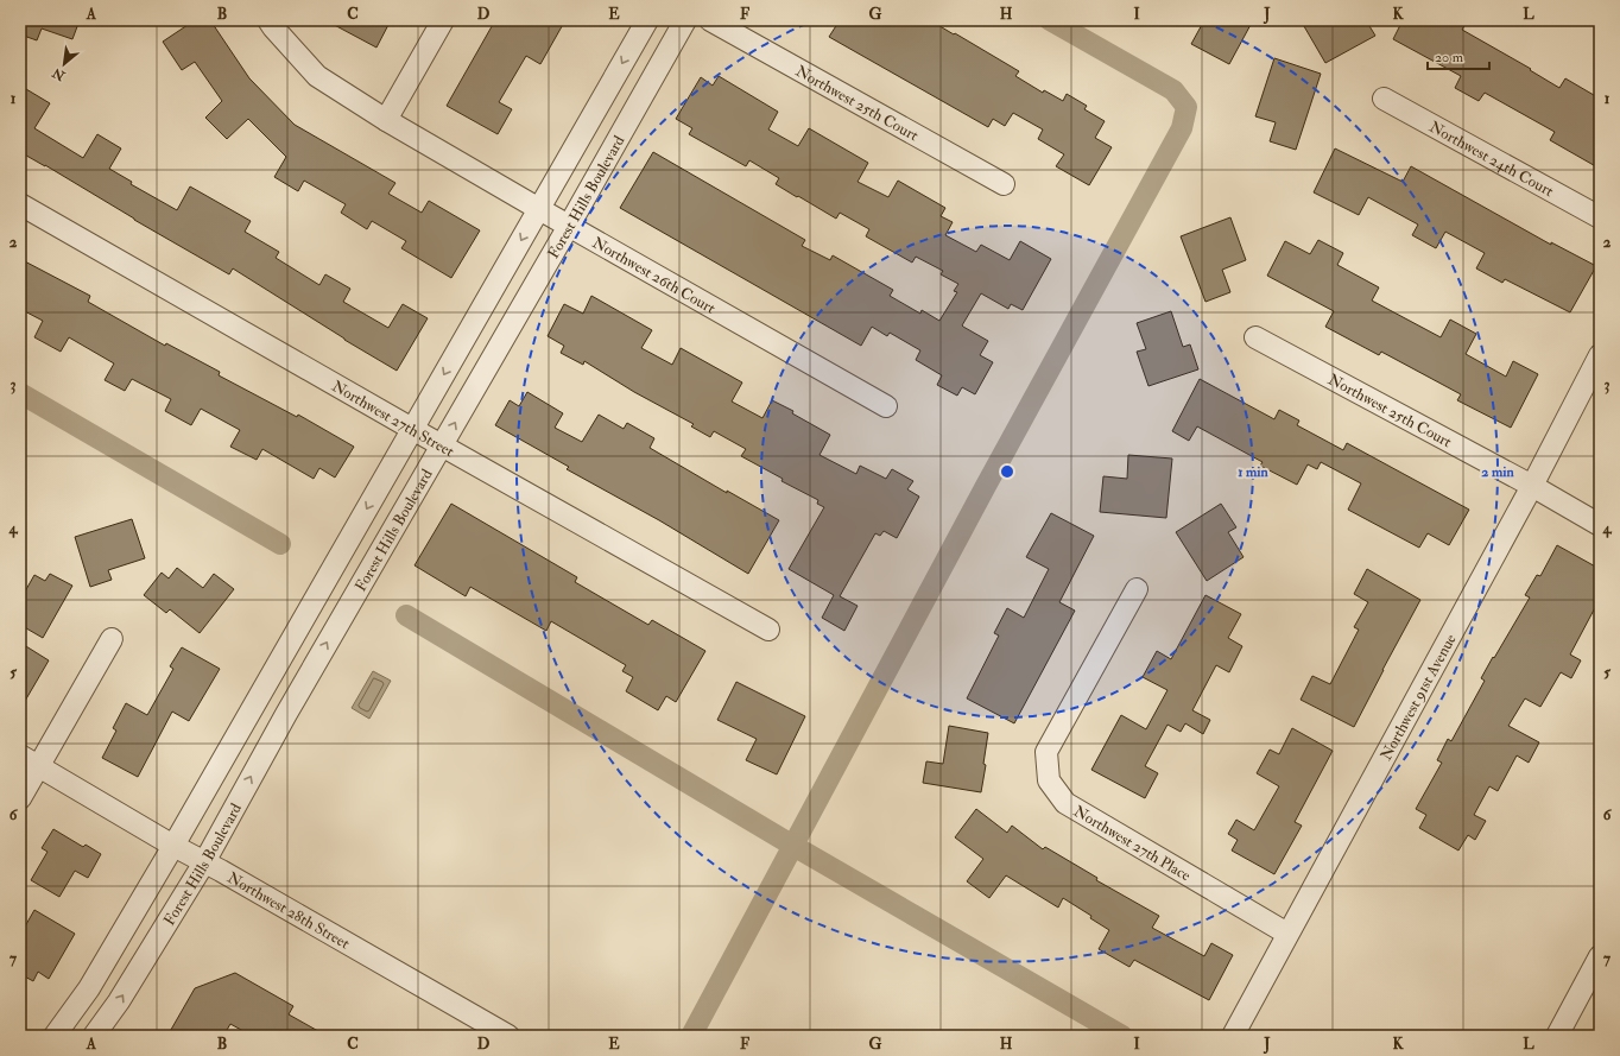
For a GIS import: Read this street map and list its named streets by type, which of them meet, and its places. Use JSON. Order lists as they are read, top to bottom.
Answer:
{
  "streets": {
    "street": [
      "Northwest 25th Court",
      "Northwest 24th Court",
      "Forest Hills Boulevard",
      "Northwest 26th Court",
      "Northwest 27th Street",
      "Northwest 91st Avenue",
      "Northwest 27th Place",
      "Northwest 28th Street"
    ]
  },
  "crossings": [
    ["Northwest 25th Court", "Northwest 91st Avenue"],
    ["Forest Hills Boulevard", "Northwest 26th Court"],
    ["Forest Hills Boulevard", "Northwest 27th Street"],
    ["Forest Hills Boulevard", "Northwest 28th Street"],
    ["Northwest 91st Avenue", "Northwest 27th Place"]
  ],
  "scale_bar": "20 m",
  "north": "bottom left",
  "grid": {
    "columns": [
      "A",
      "B",
      "C",
      "D",
      "E",
      "F",
      "G",
      "H",
      "I",
      "J",
      "K",
      "L"
    ],
    "rows": [
      "1",
      "2",
      "3",
      "4",
      "5",
      "6",
      "7"
    ]
  },
  "rings": ["1 min", "2 min"]
}
